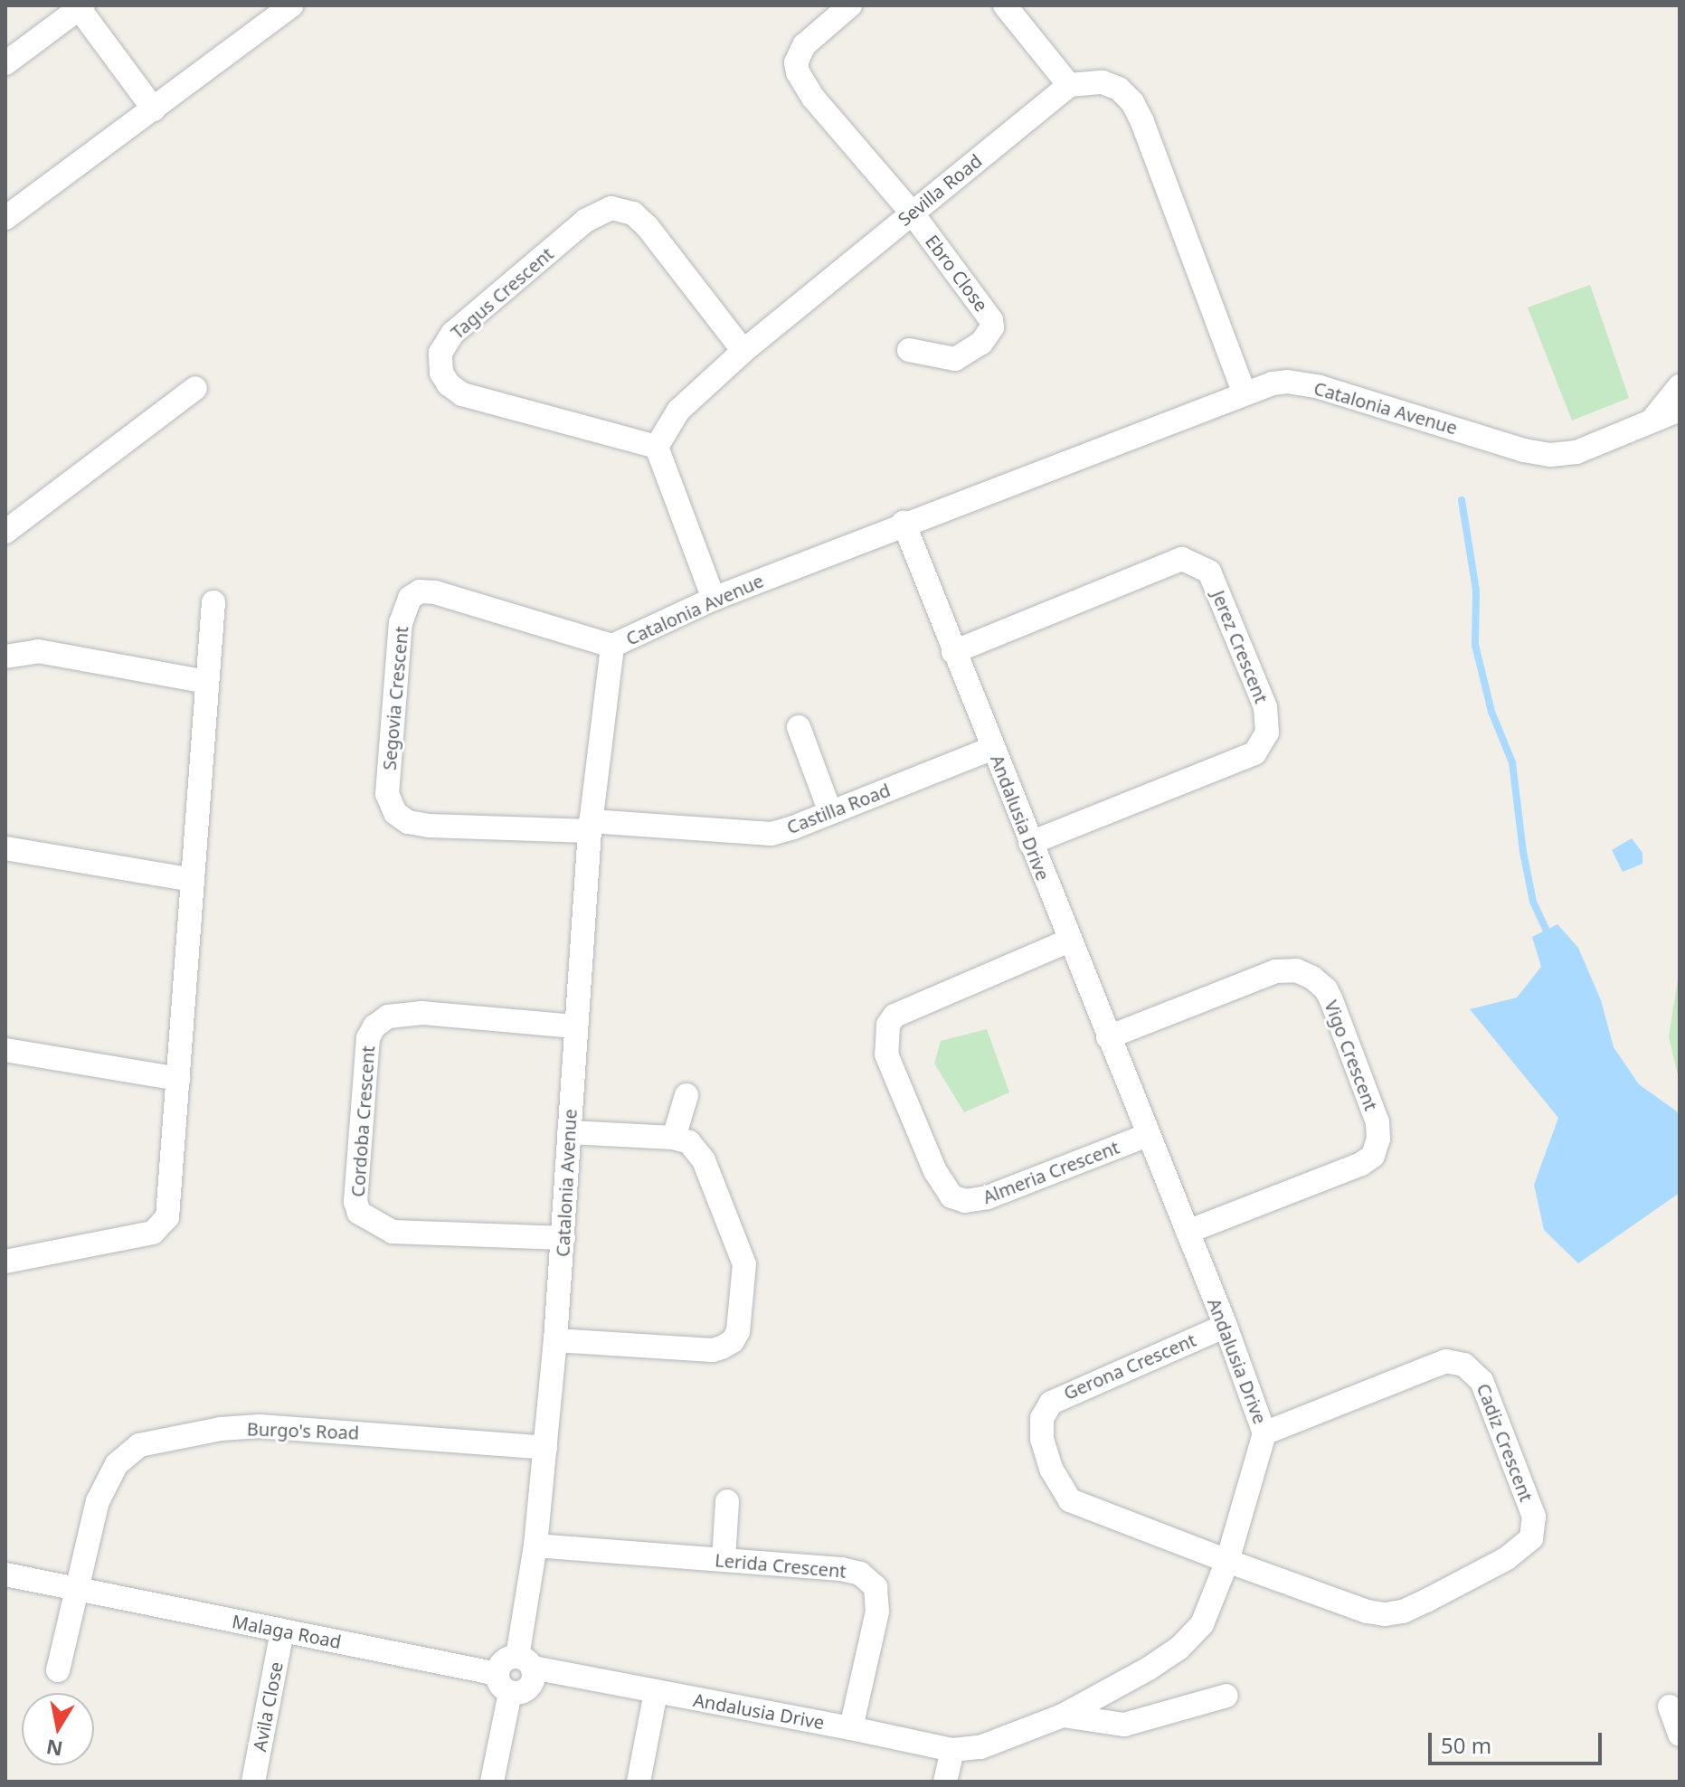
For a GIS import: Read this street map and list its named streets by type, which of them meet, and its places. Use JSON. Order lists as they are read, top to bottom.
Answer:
{
  "streets": {
    "street": [
      "Sevilla Road",
      "Ebro Close",
      "Tagus Crescent",
      "Catalonia Avenue",
      "Jerez Crescent",
      "Segovia Crescent",
      "Castilla Road",
      "Andalusia Drive",
      "Vigo Crescent",
      "Cordoba Crescent",
      "Almeria Crescent",
      "Gerona Crescent",
      "Burgo's Road",
      "Cadiz Crescent",
      "Lerida Crescent",
      "Malaga Road",
      "Avila Close"
    ]
  },
  "crossings": [
    ["Sevilla Road", "Ebro Close"],
    ["Sevilla Road", "Tagus Crescent"],
    ["Catalonia Avenue", "Segovia Crescent"],
    ["Catalonia Avenue", "Castilla Road"],
    ["Catalonia Avenue", "Andalusia Drive"],
    ["Catalonia Avenue", "Cordoba Crescent"],
    ["Catalonia Avenue", "Burgo's Road"],
    ["Catalonia Avenue", "Lerida Crescent"],
    ["Jerez Crescent", "Andalusia Drive"],
    ["Segovia Crescent", "Castilla Road"],
    ["Castilla Road", "Andalusia Drive"],
    ["Andalusia Drive", "Vigo Crescent"],
    ["Andalusia Drive", "Almeria Crescent"],
    ["Andalusia Drive", "Gerona Crescent"],
    ["Andalusia Drive", "Cadiz Crescent"],
    ["Andalusia Drive", "Lerida Crescent"],
    ["Gerona Crescent", "Cadiz Crescent"],
    ["Burgo's Road", "Malaga Road"],
    ["Malaga Road", "Avila Close"]
  ],
  "scale_bar": "50 m",
  "north": "bottom"
}
